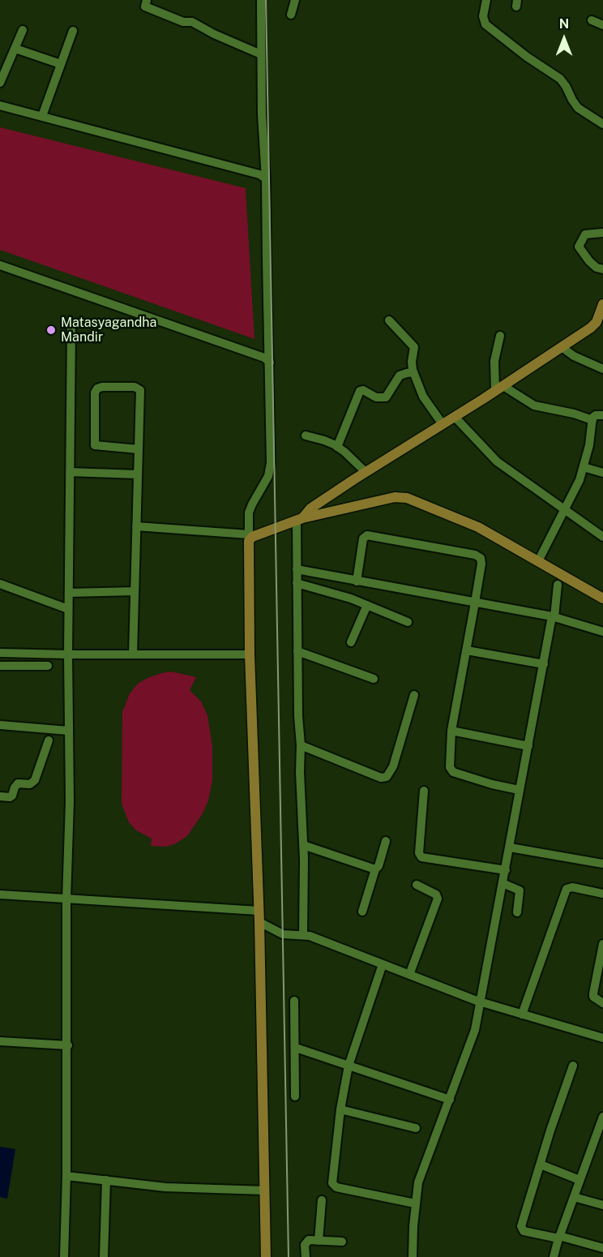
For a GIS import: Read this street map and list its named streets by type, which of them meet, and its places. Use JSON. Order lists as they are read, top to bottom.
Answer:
{
  "places": ["Matasyagandha Mandir"],
  "north": "top"
}
